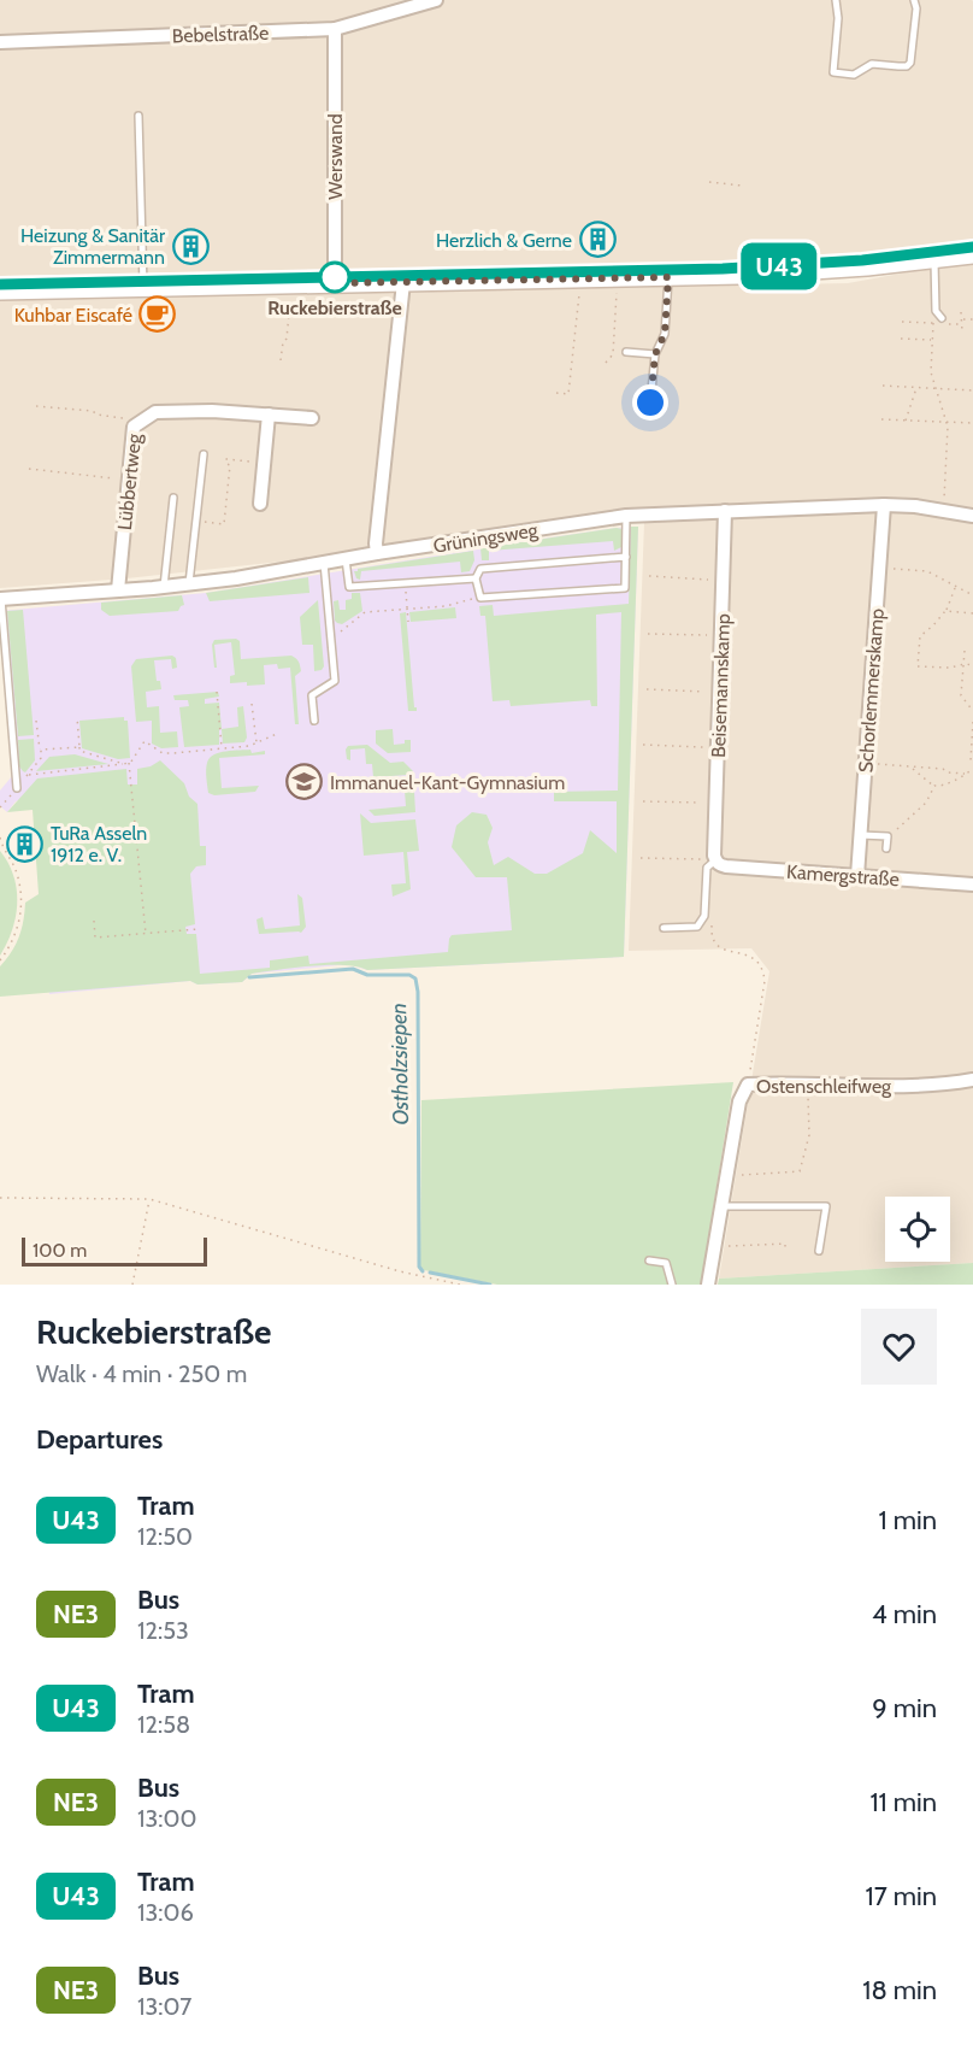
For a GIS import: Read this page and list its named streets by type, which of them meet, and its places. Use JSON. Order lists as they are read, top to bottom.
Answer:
{
  "streets": {
    "street": [
      "Bebelstraße",
      "Werswand",
      "Lübbertweg",
      "Grüningsweg",
      "Beisemannskamp",
      "Schorlemmerskamp",
      "Kamergstraße",
      "Ostenschleifweg"
    ]
  },
  "crossings": [
    ["Bebelstraße", "Werswand"],
    ["Lübbertweg", "Grüningsweg"],
    ["Grüningsweg", "Beisemannskamp"],
    ["Grüningsweg", "Schorlemmerskamp"],
    ["Beisemannskamp", "Kamergstraße"],
    ["Schorlemmerskamp", "Kamergstraße"]
  ],
  "water": ["Ostholzsiepen"],
  "places": {
    "building": ["Herzlich & Gerne", "Heizung & Sanitär Zimmermann", "TuRa Asseln 1912 e. V."],
    "other": ["Ruckebierstraße"],
    "cafe": ["Kuhbar Eiscafé"],
    "school or university": ["Immanuel-Kant-Gymnasium"]
  },
  "lines": ["tram line U43"],
  "scale_bar": "100 m",
  "page": {
    "on_map": "U43",
    "scale": "100 m",
    "heading": [
      ["Ruckebierstraße", "Walk · 4 min · 250 m"],
      "Departures"
    ],
    "list": [
      {
        "mark": "U43",
        "name": "Tram",
        "note": "12:50",
        "value": "1 min"
      },
      {
        "mark": "NE3",
        "name": "Bus",
        "note": "12:53",
        "value": "4 min"
      },
      {
        "mark": "U43",
        "name": "Tram",
        "note": "12:58",
        "value": "9 min"
      },
      {
        "mark": "NE3",
        "name": "Bus",
        "note": "13:00",
        "value": "11 min"
      },
      {
        "mark": "U43",
        "name": "Tram",
        "note": "13:06",
        "value": "17 min"
      },
      {
        "mark": "NE3",
        "name": "Bus",
        "note": "13:07",
        "value": "18 min"
      }
    ]
  }
}
